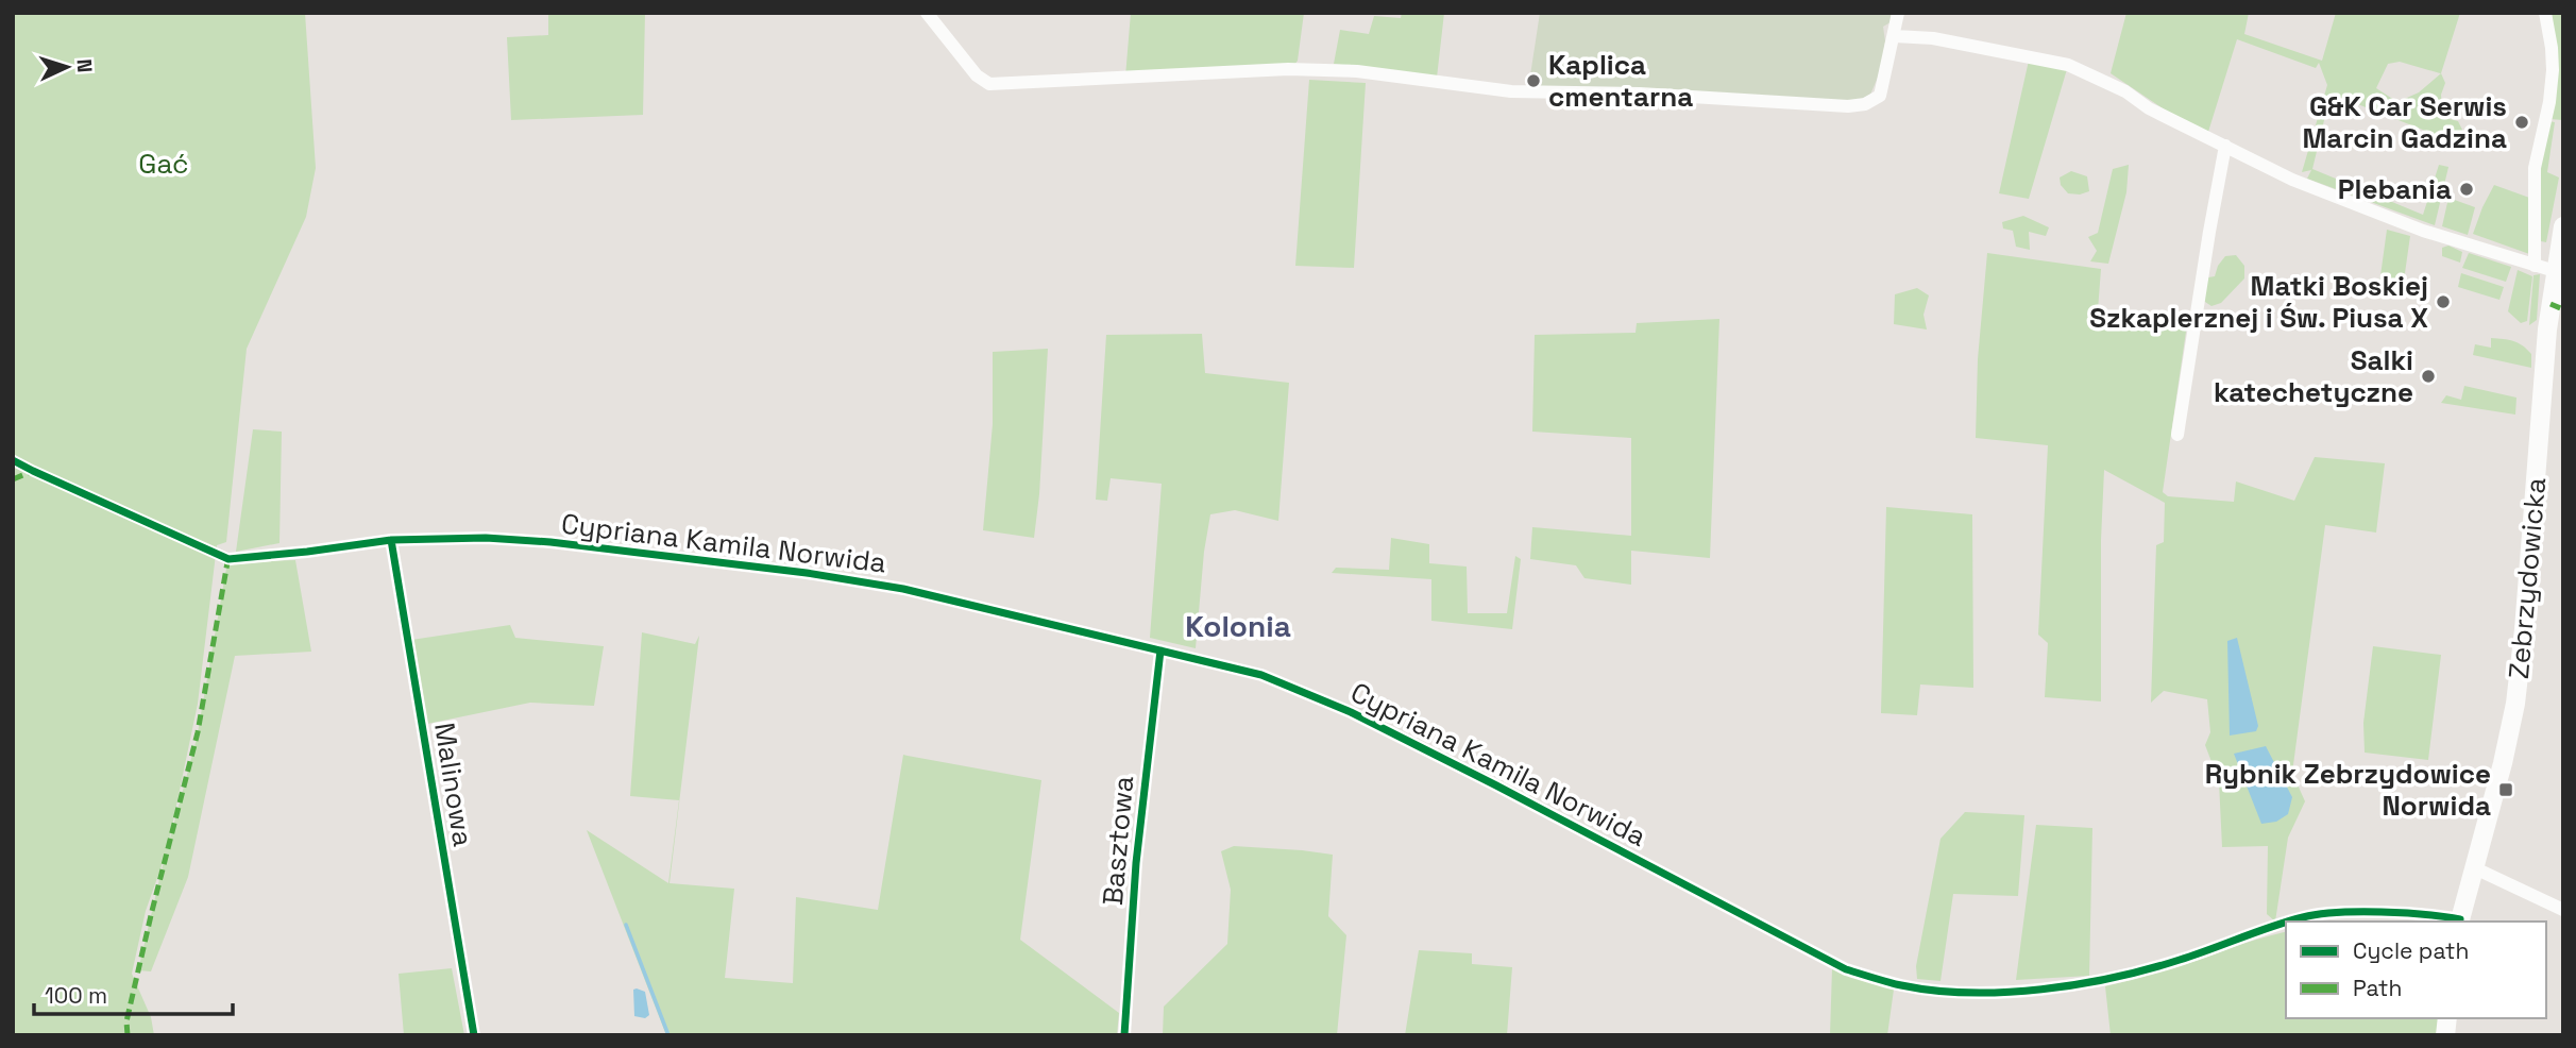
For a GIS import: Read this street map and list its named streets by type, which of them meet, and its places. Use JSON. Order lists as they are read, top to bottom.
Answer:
{
  "streets": {
    "street": [
      "Cypriana Kamila Norwida",
      "Zebrzydowicka",
      "Malinowa",
      "Basztowa"
    ]
  },
  "crossings": [
    ["Cypriana Kamila Norwida", "Zebrzydowicka"],
    ["Cypriana Kamila Norwida", "Malinowa"],
    ["Cypriana Kamila Norwida", "Basztowa"]
  ],
  "districts": ["Kolonia"],
  "parks": ["Gać"],
  "places": {
    "other": [
      "Kaplica cmentarna",
      "G&K Car Serwis Marcin Gadzina",
      "Plebania",
      "Matki Boskiej Szkaplerznej i Św. Piusa X",
      "Salki katechetyczne"
    ],
    "transit": ["Rybnik Zebrzydowice Norwida"]
  },
  "legend": ["Cycle path", "Path"],
  "scale_bar": "100 m",
  "north": "right"
}
